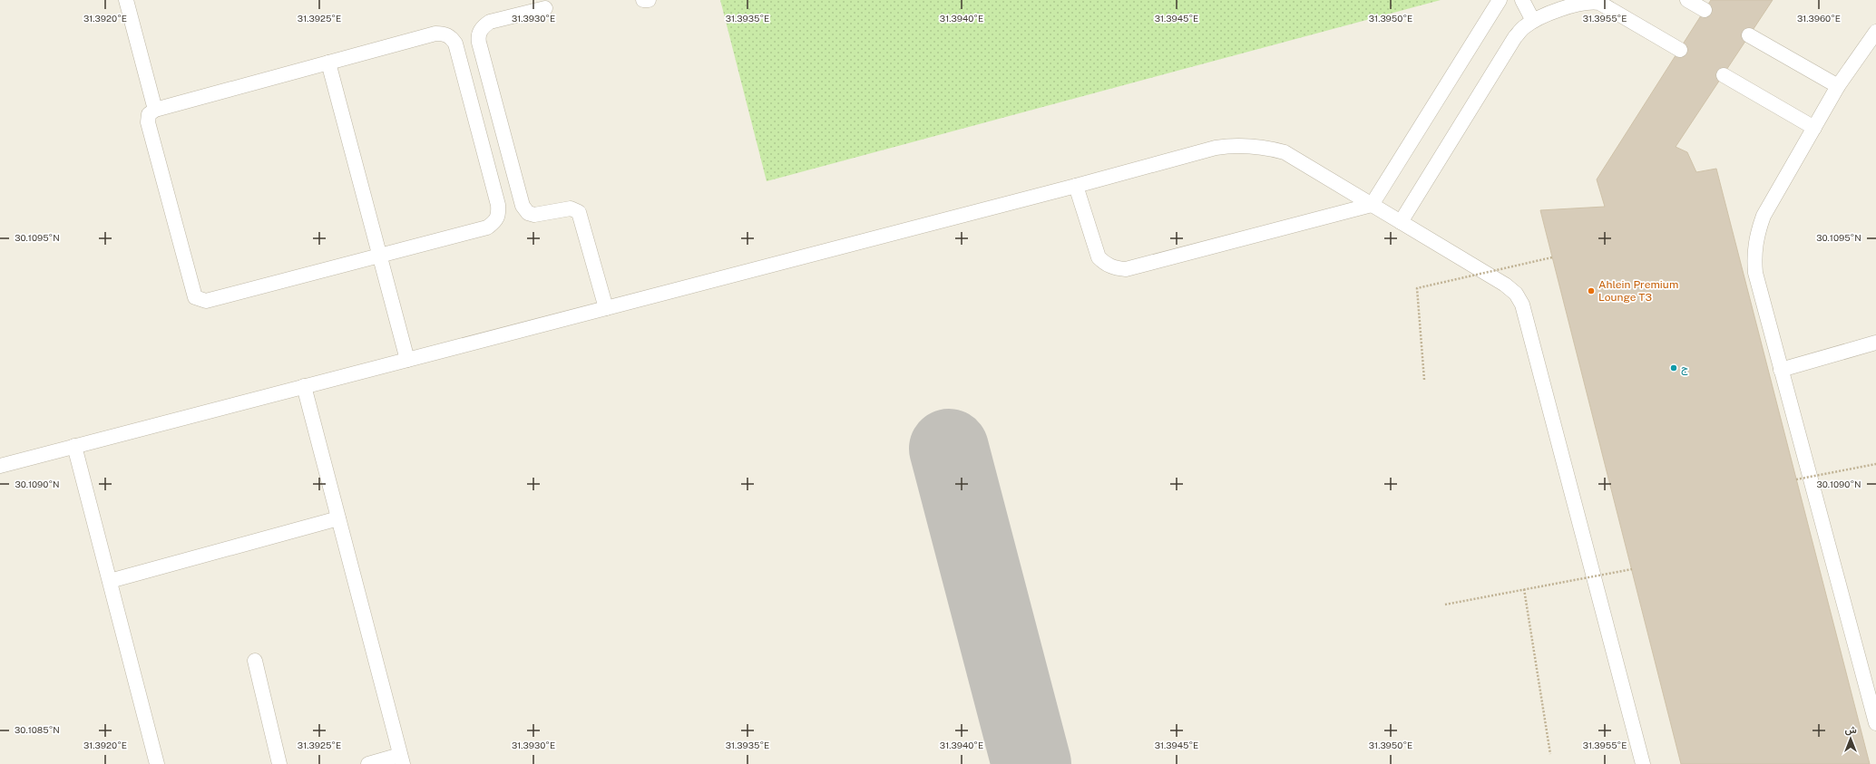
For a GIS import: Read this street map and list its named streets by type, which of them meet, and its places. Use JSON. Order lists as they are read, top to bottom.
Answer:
{
  "places": ["Ahlein Premium Lounge T3", "ج"],
  "north": "top",
  "coordinates": [
    "31.3920°E",
    "31.3925°E",
    "31.3930°E",
    "31.3935°E",
    "31.3940°E",
    "31.3945°E",
    "31.3950°E",
    "31.3955°E",
    "31.3960°E",
    "30.1095°N",
    "30.1090°N",
    "30.1085°N"
  ]
}
